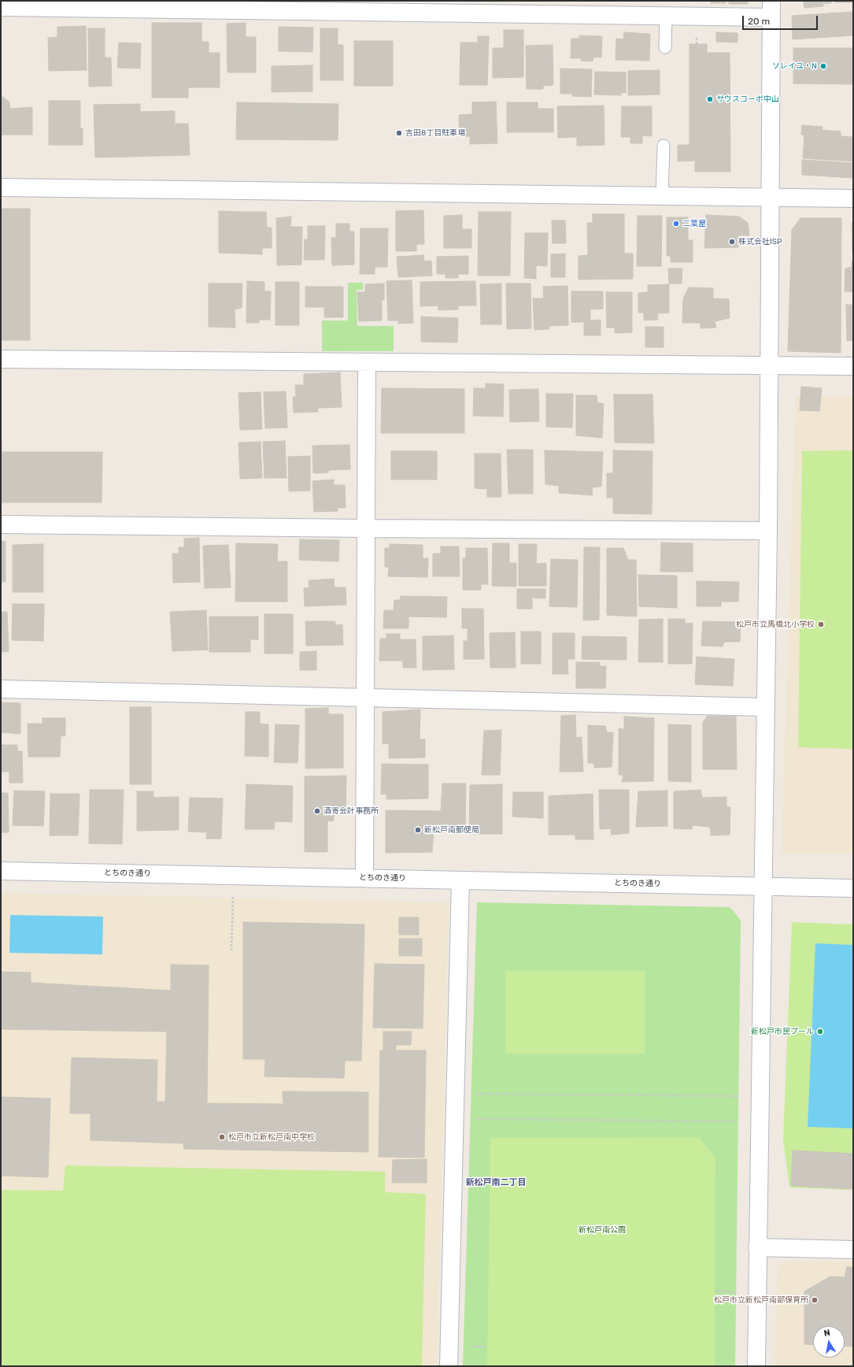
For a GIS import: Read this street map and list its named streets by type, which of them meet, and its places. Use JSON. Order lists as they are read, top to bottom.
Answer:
{
  "streets": {
    "street": ["とちのき通り"]
  },
  "districts": ["新松戸南二丁目"],
  "parks": ["新松戸南公園"],
  "places": [
    "ソレイユ・N",
    "サウスコーポ中山",
    "吉田8丁目駐車場",
    "二葉屋",
    "株式会社ISP",
    "松戸市立馬橋北小学校",
    "酒寄会計事務所",
    "新松戸南郵便局",
    "新松戸市民プール",
    "松戸市立新松戸南中学校",
    "松戸市立新松戸南部保育所"
  ],
  "scale_bar": "20 m",
  "north": "top"
}
